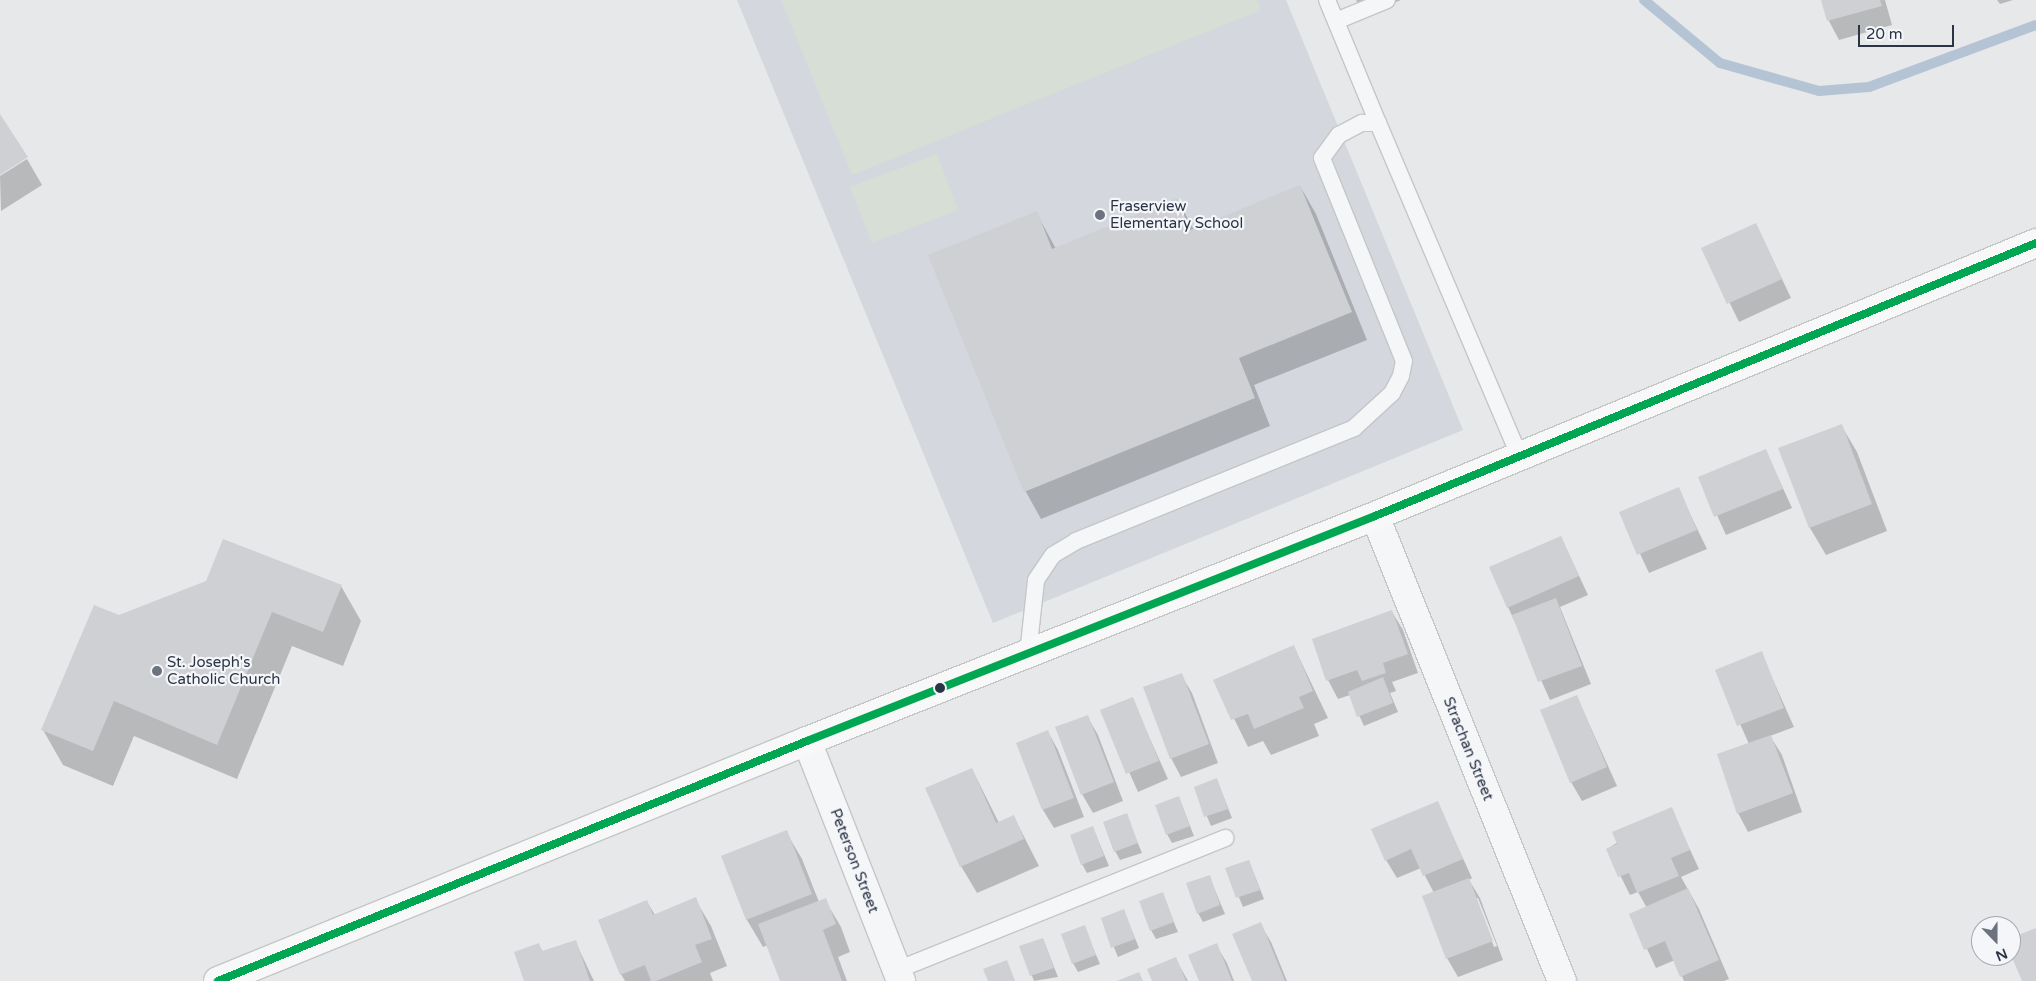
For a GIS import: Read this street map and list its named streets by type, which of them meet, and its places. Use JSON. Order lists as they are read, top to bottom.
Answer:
{
  "streets": {
    "street": ["Strachan Street", "Peterson Street"]
  },
  "places": ["Fraserview Elementary School", "St. Joseph's Catholic Church"],
  "scale_bar": "20 m",
  "north": "bottom"
}
